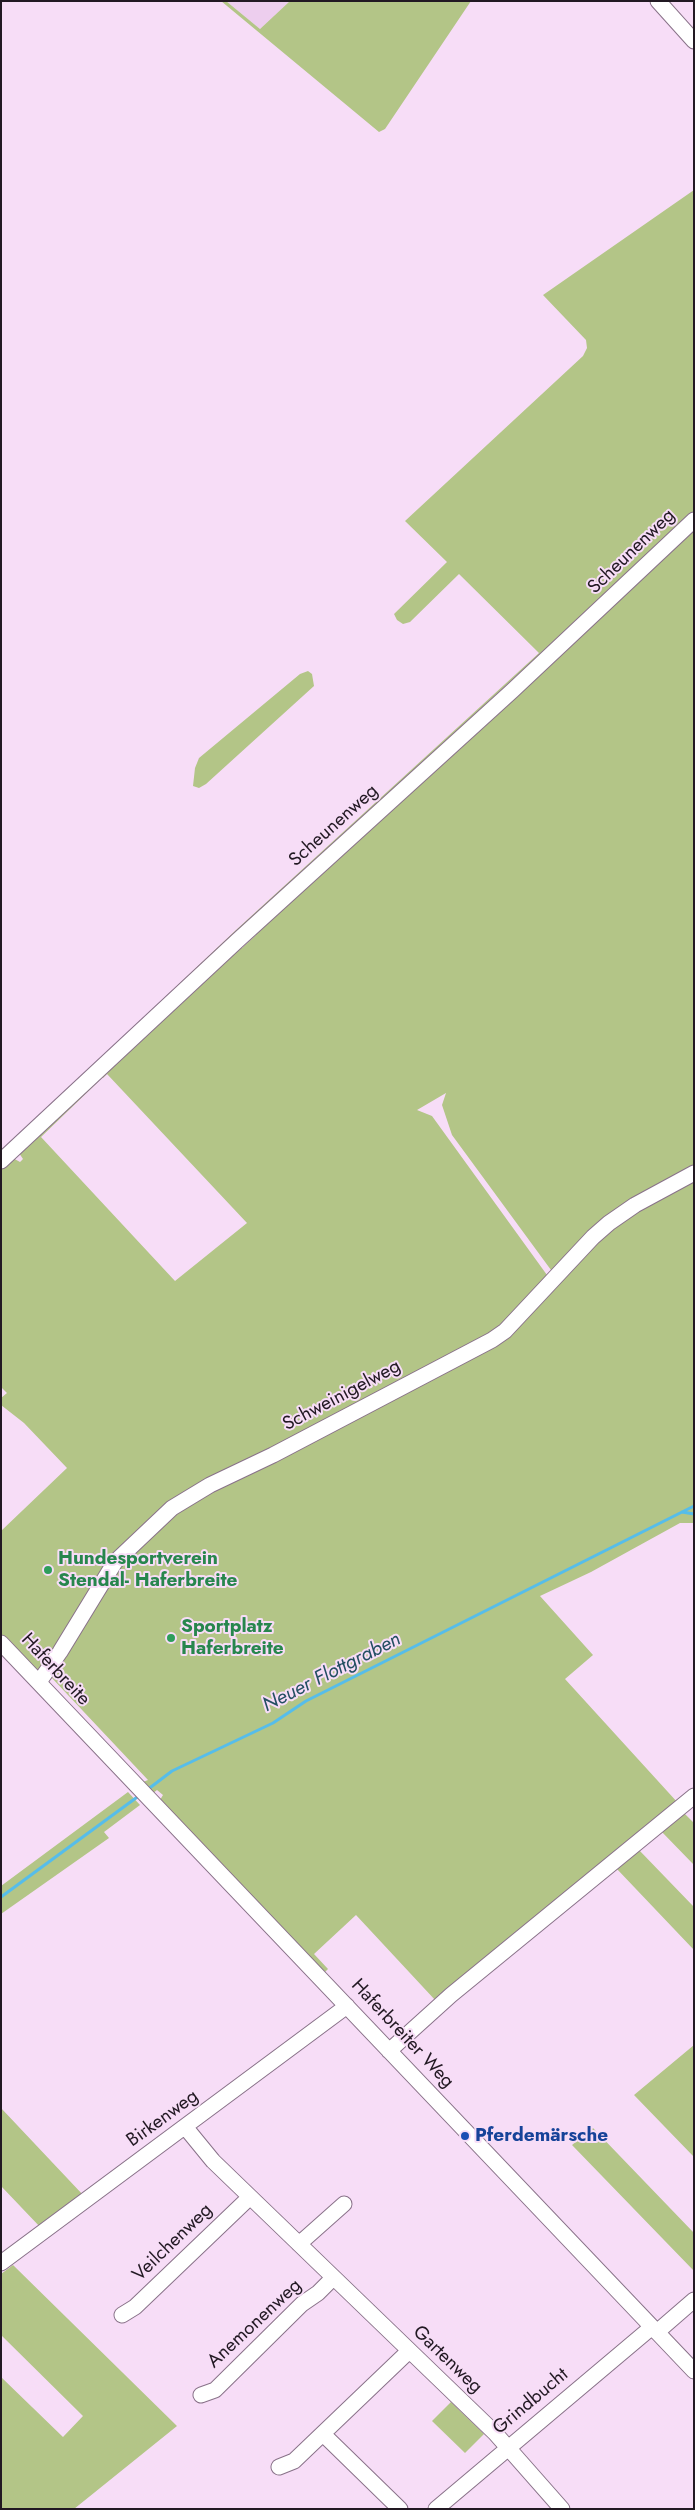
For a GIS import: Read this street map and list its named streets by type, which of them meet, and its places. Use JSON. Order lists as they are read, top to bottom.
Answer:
{
  "streets": {
    "street": [
      "Scheunenweg",
      "Schweinigelweg",
      "Haferbreite",
      "Haferbreiter Weg",
      "Birkenweg",
      "Veilchenweg",
      "Anemonenweg",
      "Gartenweg",
      "Grindbucht"
    ]
  },
  "crossings": [
    ["Schweinigelweg", "Haferbreite"],
    ["Haferbreite", "Haferbreiter Weg"],
    ["Haferbreiter Weg", "Birkenweg"],
    ["Haferbreiter Weg", "Grindbucht"],
    ["Birkenweg", "Gartenweg"],
    ["Veilchenweg", "Gartenweg"],
    ["Anemonenweg", "Gartenweg"],
    ["Gartenweg", "Grindbucht"]
  ],
  "water": ["Neuer Flottgraben"],
  "places": ["Hundesportverein Stendal- Haferbreite", "Sportplatz Haferbreite", "Pferdemärsche"]
}
